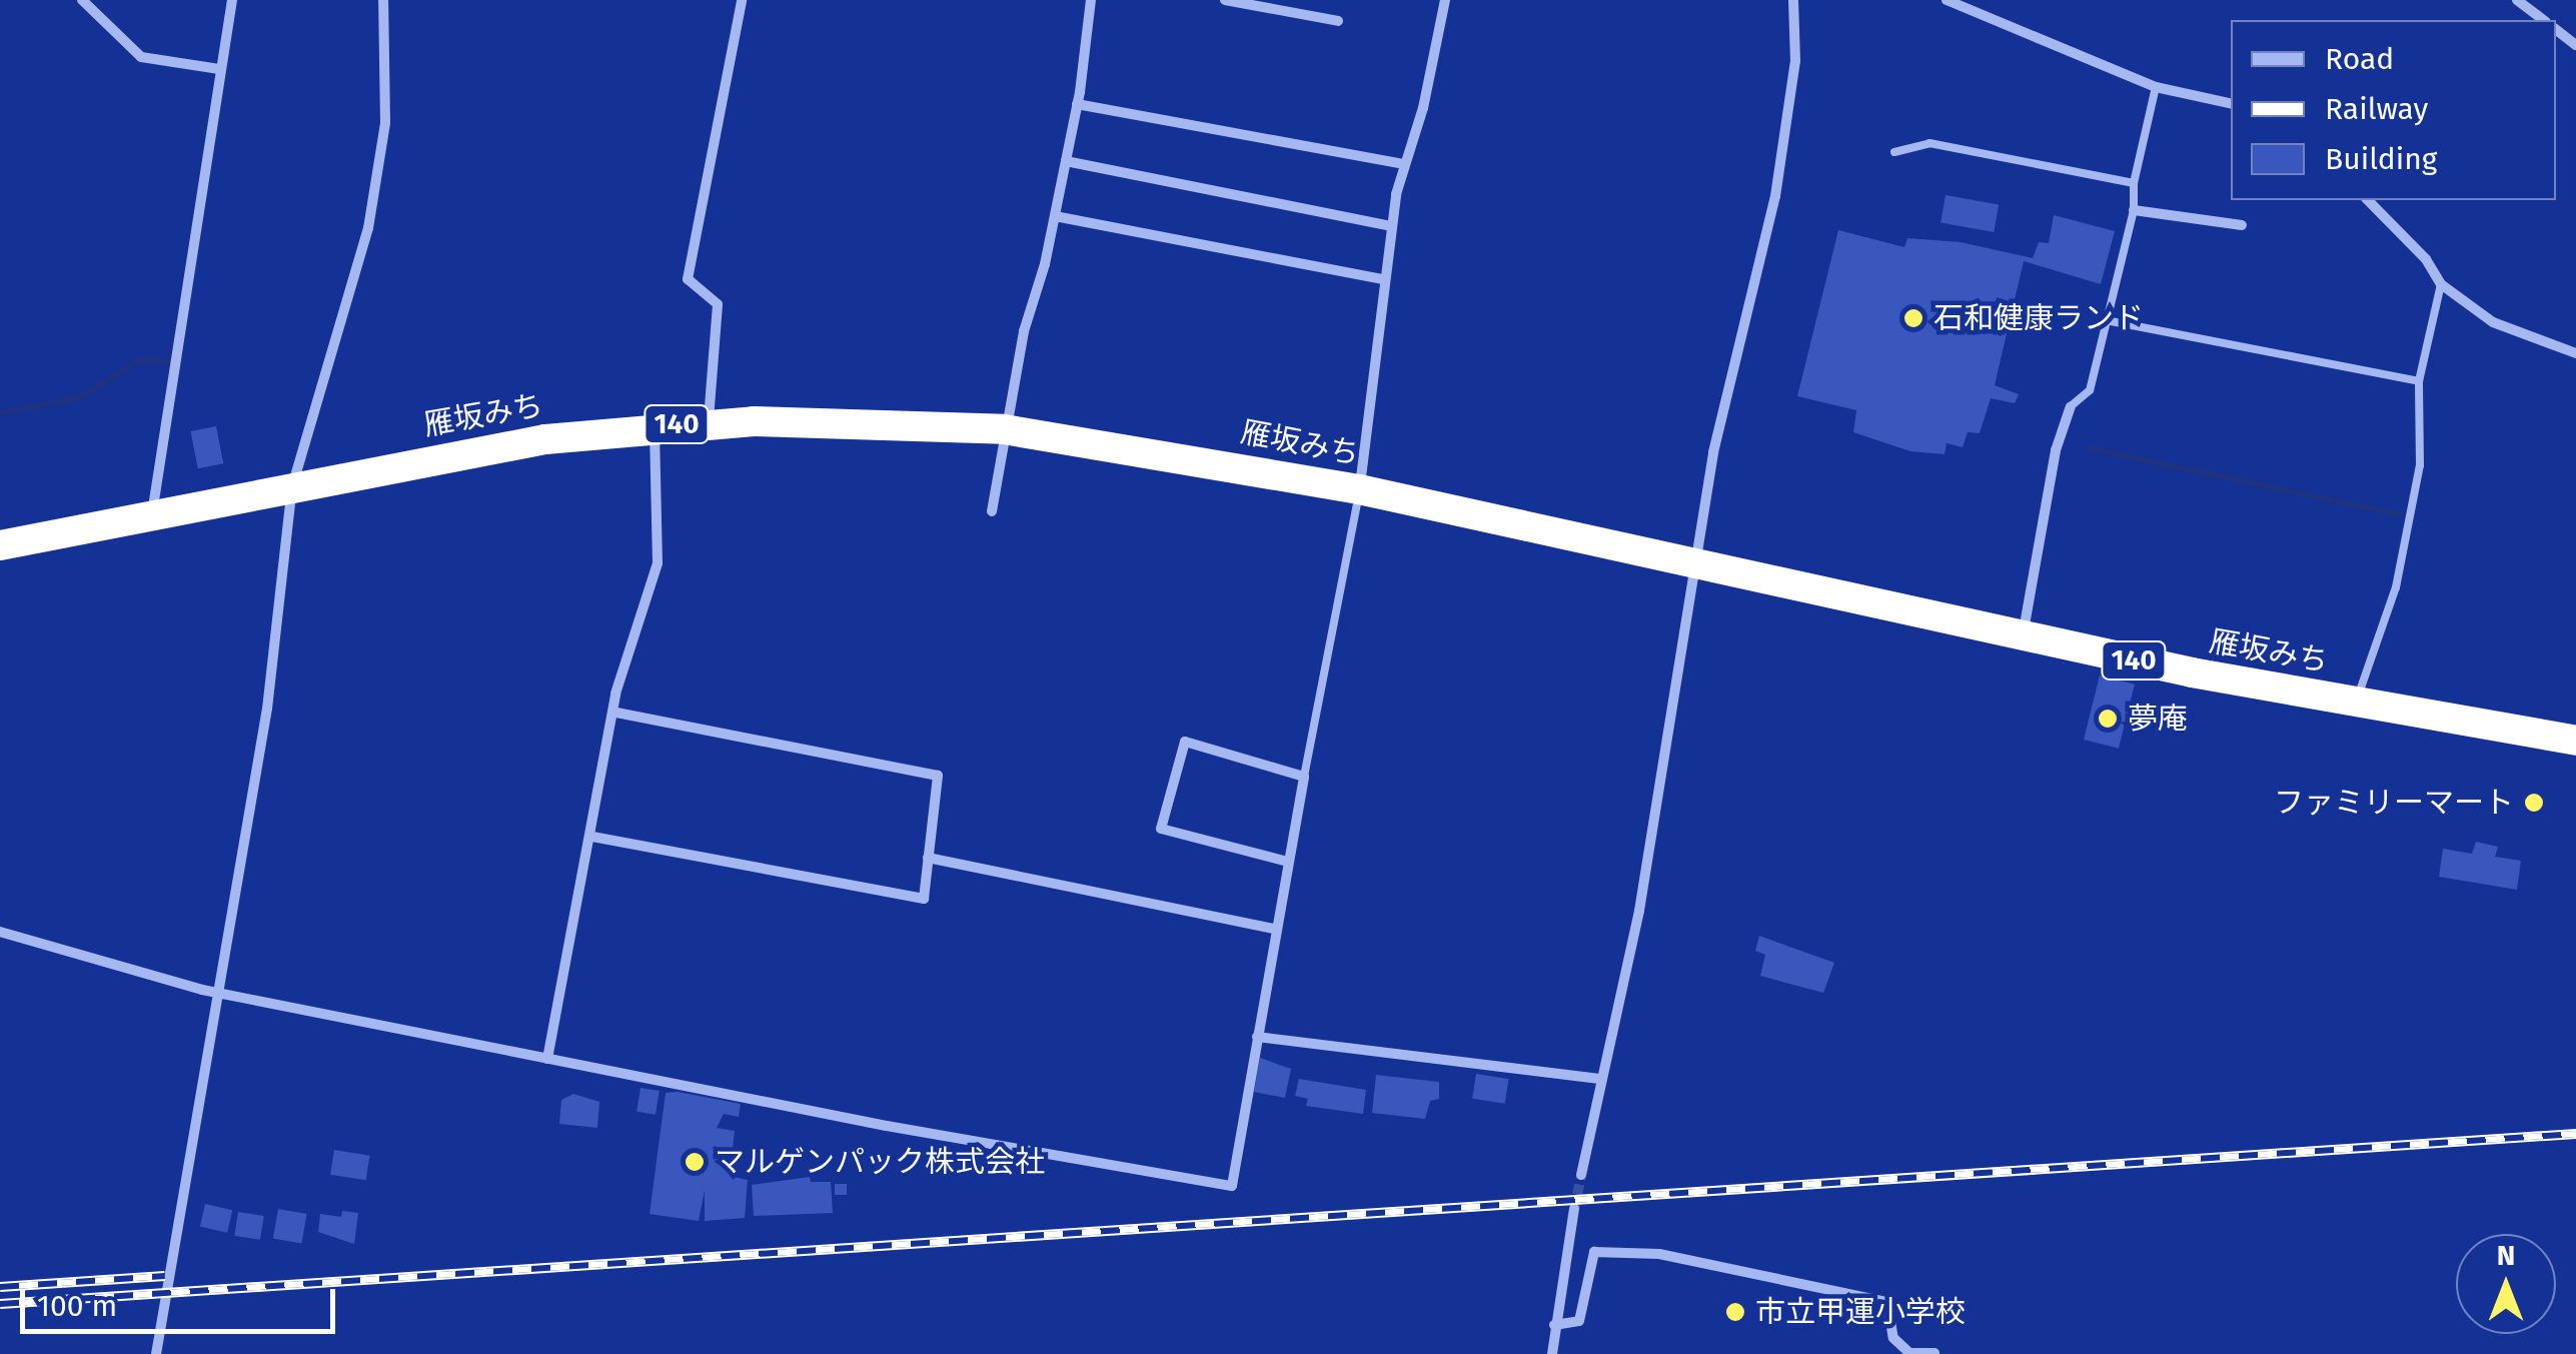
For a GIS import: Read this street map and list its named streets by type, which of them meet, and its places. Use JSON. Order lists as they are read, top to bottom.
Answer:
{
  "streets": {
    "highway": ["雁坂みち", "140"]
  },
  "places": [
    "石和健康ランド",
    "夢庵",
    "ファミリーマート",
    "マルゲンパック株式会社",
    "市立甲運小学校"
  ],
  "legend": ["Road", "Railway", "Building"],
  "scale_bar": "100 m",
  "north": "top"
}
